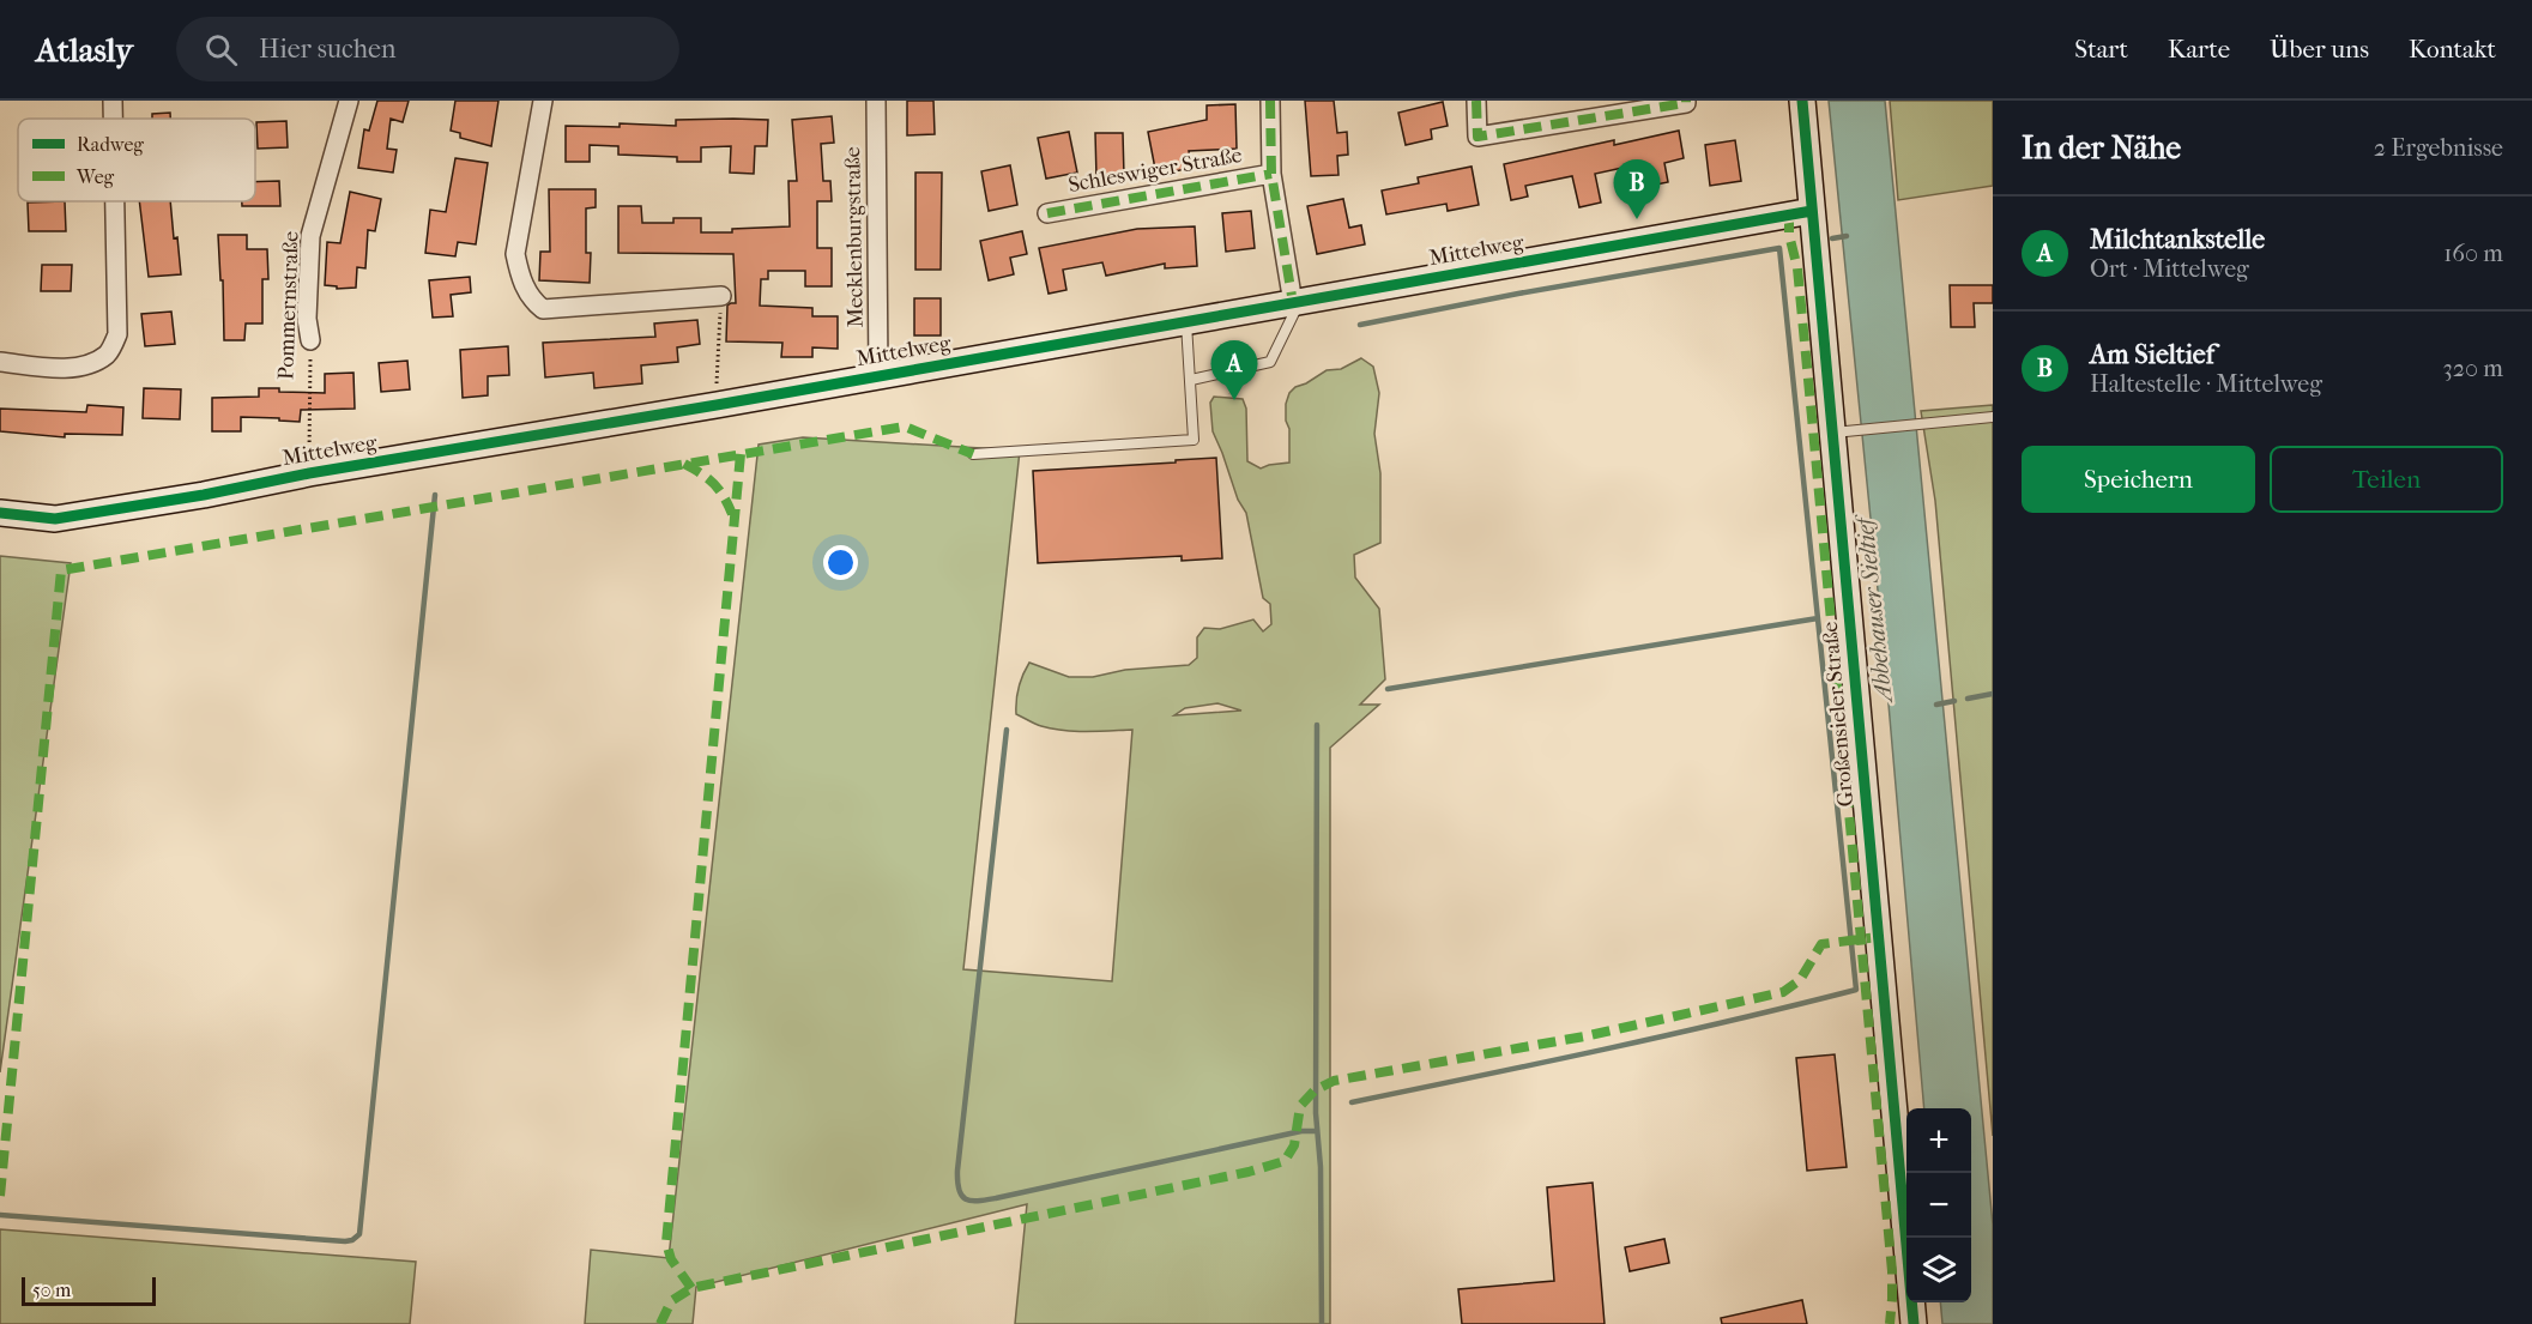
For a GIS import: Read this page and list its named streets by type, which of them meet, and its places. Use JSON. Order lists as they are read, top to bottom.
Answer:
{
  "streets": {
    "street": [
      "Schleswiger Straße",
      "Mecklenburgstraße",
      "Mittelweg",
      "Pommernstraße",
      "Großensieler Straße"
    ]
  },
  "crossings": [
    ["Mecklenburgstraße", "Mittelweg"],
    ["Mittelweg", "Pommernstraße"],
    ["Mittelweg", "Großensieler Straße"]
  ],
  "water": ["Abbehauser Sieltief"],
  "legend": ["Radweg", "Weg"],
  "scale_bar": "50 m",
  "page": {
    "header": "Atlasly",
    "search": "Hier suchen",
    "nav": [
      "Start",
      "Karte",
      "Über uns",
      "Kontakt"
    ],
    "heading": ["In der Nähe", "2 Ergebnisse"],
    "pins": ["B", "A"],
    "list": [
      {
        "mark": "A",
        "name": "Milchtankstelle",
        "note": "Ort · Mittelweg",
        "value": "160 m"
      },
      {
        "mark": "B",
        "name": "Am Sieltief",
        "note": "Haltestelle · Mittelweg",
        "value": "320 m"
      }
    ],
    "buttons": ["Speichern", "Teilen"],
    "map_buttons": ["+", "−"],
    "scale": "50 m"
  }
}
